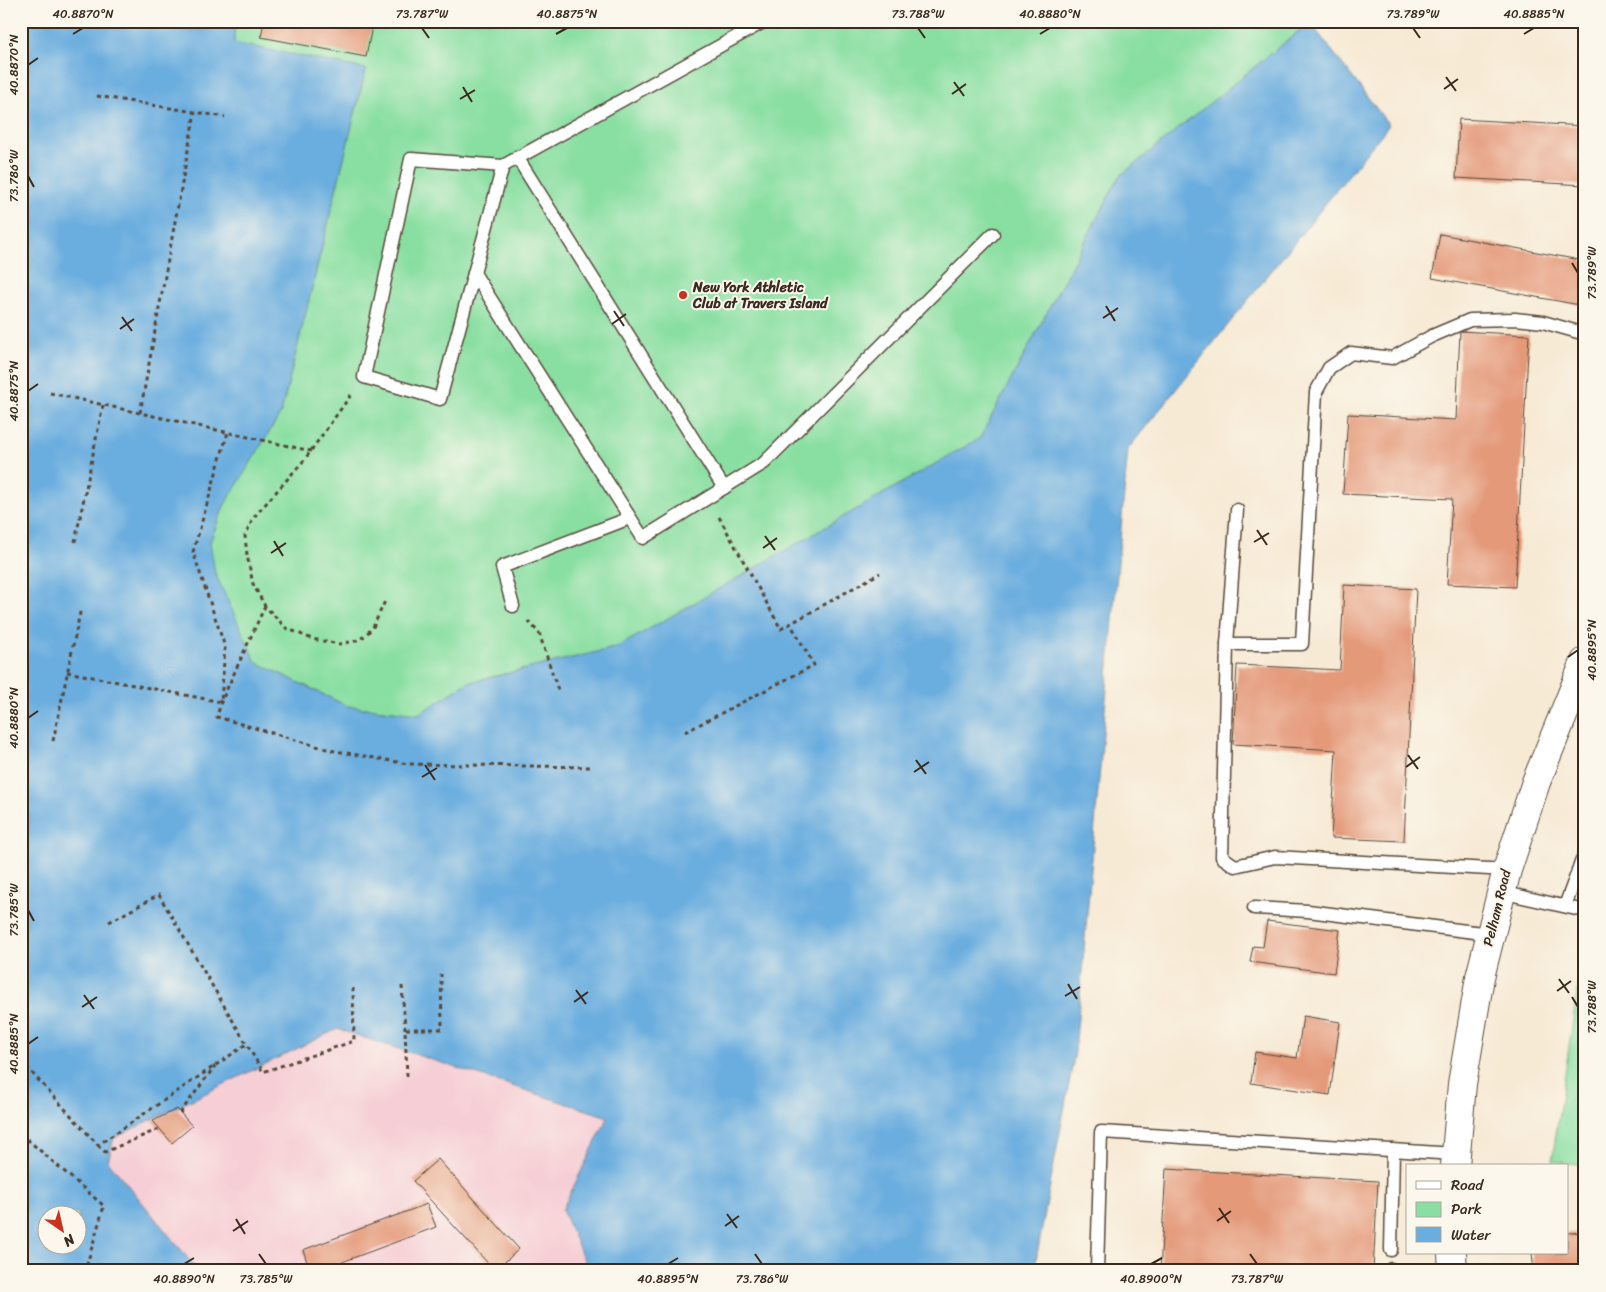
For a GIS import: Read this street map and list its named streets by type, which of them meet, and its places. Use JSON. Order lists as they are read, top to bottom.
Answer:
{
  "streets": {
    "main road": ["Pelham Road"]
  },
  "places": ["New York Athletic Club at Travers Island"],
  "legend": ["Road", "Park", "Water"],
  "north": "bottom right",
  "coordinates": [
    "40.8870°N",
    "73.787°W",
    "40.8875°N",
    "73.788°W",
    "40.8880°N",
    "73.789°W",
    "40.8885°N",
    "73.786°W",
    "40.8895°N",
    "73.785°W",
    "40.8890°N",
    "40.8900°N"
  ]
}
